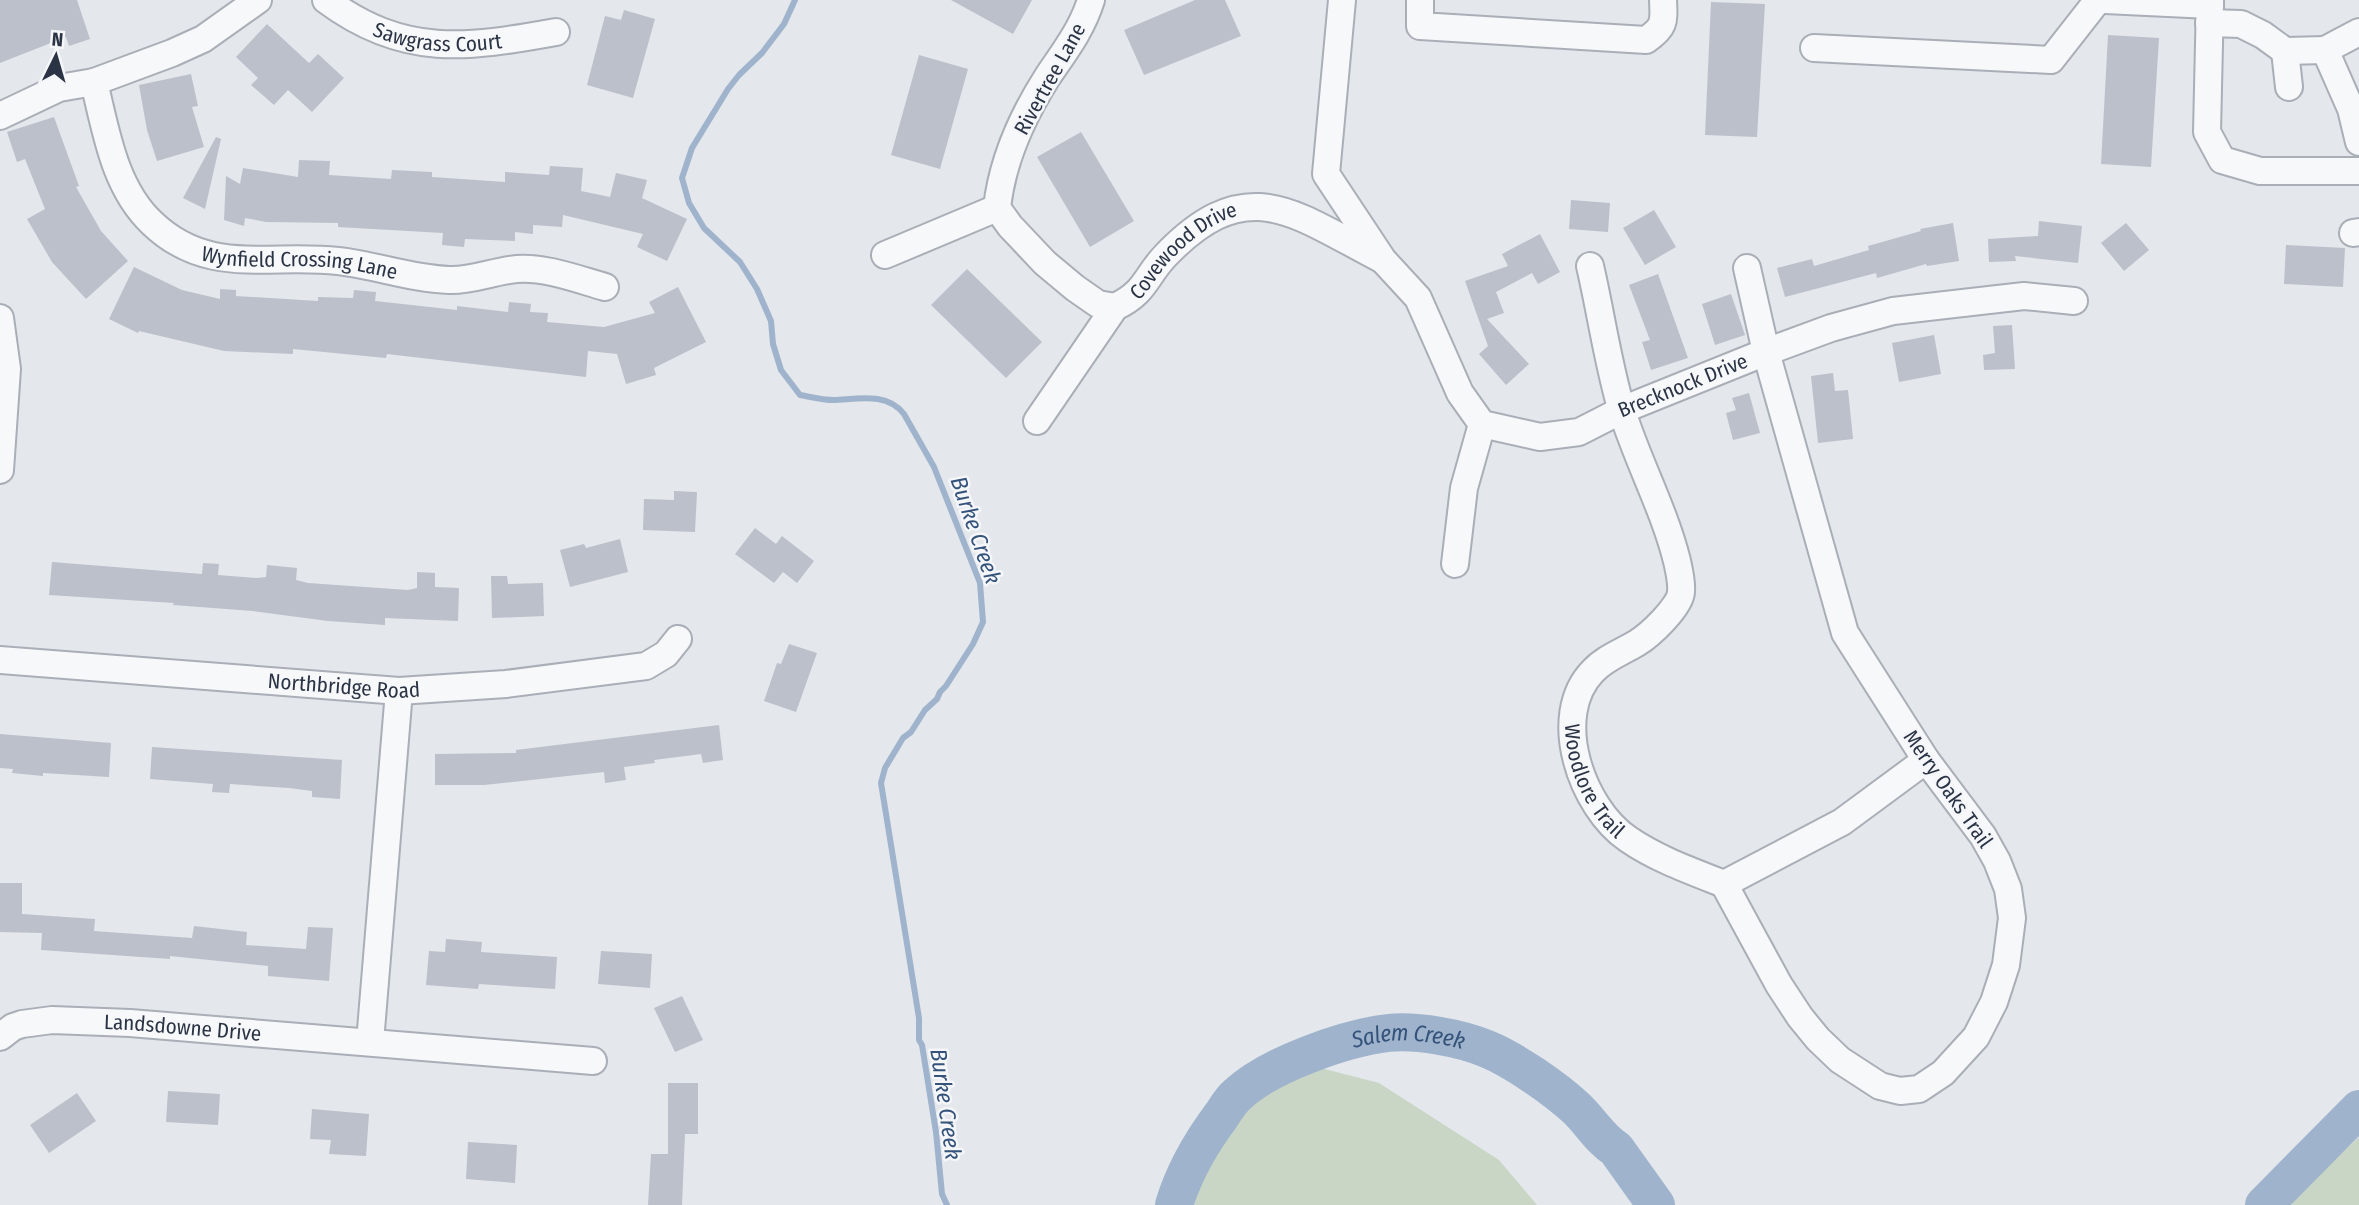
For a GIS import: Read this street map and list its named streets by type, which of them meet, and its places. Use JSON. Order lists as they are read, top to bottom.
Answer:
{
  "streets": {
    "street": [
      "Sawgrass Court",
      "Rivertree Lane",
      "Covewood Drive",
      "Wynfield Crossing Lane",
      "Brecknock Drive",
      "Northbridge Road",
      "Woodlore Trail",
      "Merry Oaks Trail",
      "Landsdowne Drive"
    ]
  },
  "crossings": [
    ["Brecknock Drive", "Woodlore Trail"],
    ["Brecknock Drive", "Merry Oaks Trail"],
    ["Woodlore Trail", "Merry Oaks Trail"]
  ],
  "water": ["Burke Creek", "Salem Creek"],
  "north": "top"
}
